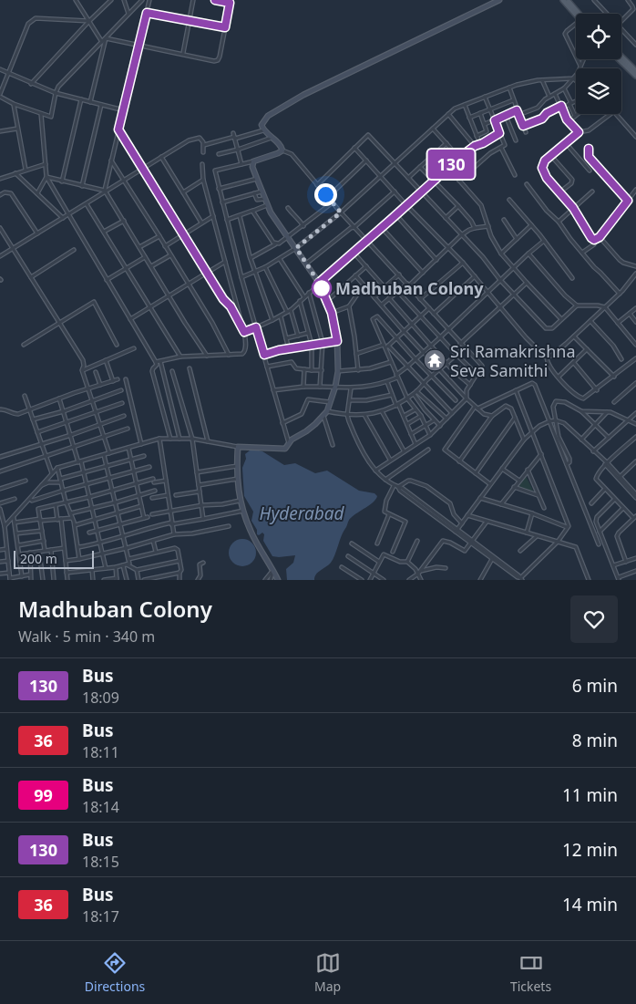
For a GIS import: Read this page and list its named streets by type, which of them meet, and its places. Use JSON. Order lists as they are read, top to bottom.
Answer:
{
  "water": ["Hyderabad"],
  "places": {
    "other": ["Madhuban Colony"],
    "temple": ["Sri Ramakrishna Seva Samithi"]
  },
  "lines": ["bus line 130"],
  "scale_bar": "200 m",
  "page": {
    "on_map": "130",
    "scale": "200 m",
    "heading": ["Madhuban Colony", "Walk · 5 min · 340 m"],
    "list": [
      {
        "mark": "130",
        "name": "Bus",
        "note": "18:09",
        "value": "6 min"
      },
      {
        "mark": "36",
        "name": "Bus",
        "note": "18:11",
        "value": "8 min"
      },
      {
        "mark": "99",
        "name": "Bus",
        "note": "18:14",
        "value": "11 min"
      },
      {
        "mark": "130",
        "name": "Bus",
        "note": "18:15",
        "value": "12 min"
      },
      {
        "mark": "36",
        "name": "Bus",
        "note": "18:17",
        "value": "14 min"
      }
    ],
    "tabs": ["Directions", "Map", "Tickets"]
  }
}
